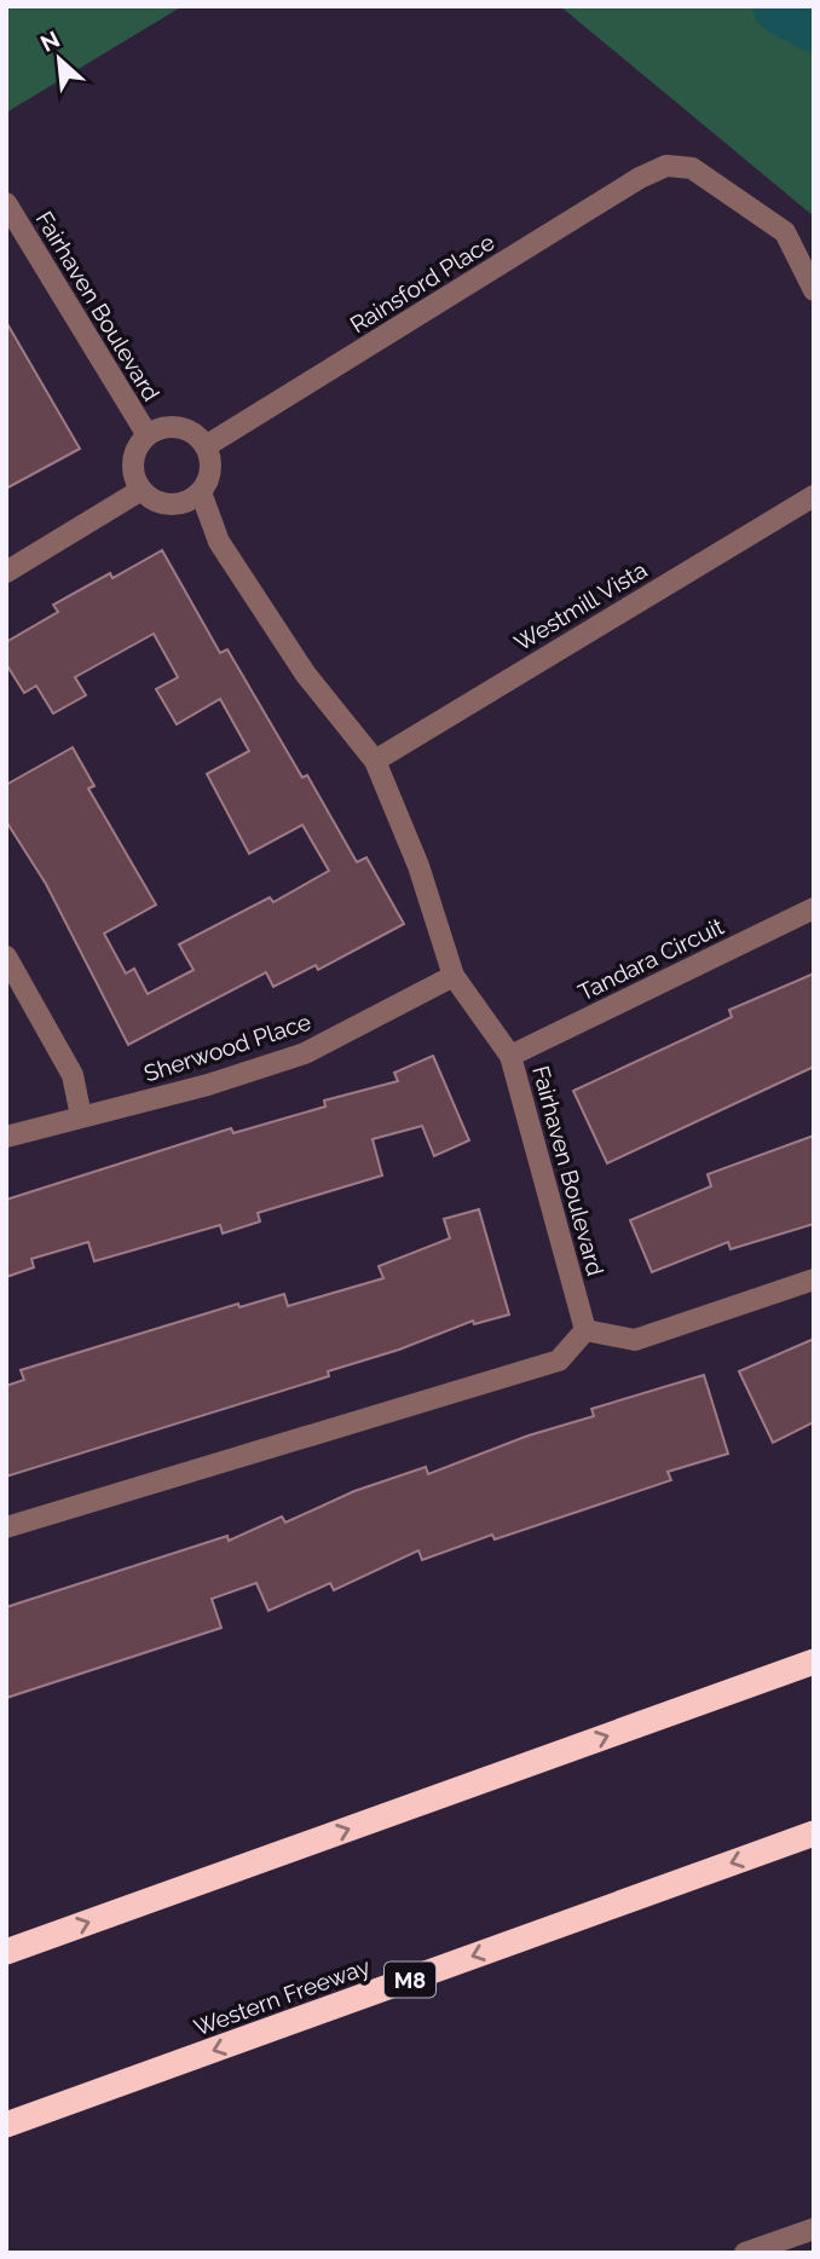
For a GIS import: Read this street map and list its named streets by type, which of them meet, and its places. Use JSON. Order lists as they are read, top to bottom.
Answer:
{
  "streets": {
    "highway": ["M8", "Western Freeway"],
    "street": [
      "Rainsford Place",
      "Fairhaven Boulevard",
      "Westmill Vista",
      "Tandara Circuit",
      "Sherwood Place"
    ]
  },
  "crossings": [
    ["Rainsford Place", "Fairhaven Boulevard"],
    ["Fairhaven Boulevard", "Westmill Vista"],
    ["Fairhaven Boulevard", "Tandara Circuit"],
    ["Fairhaven Boulevard", "Sherwood Place"]
  ],
  "north": "top left"
}
